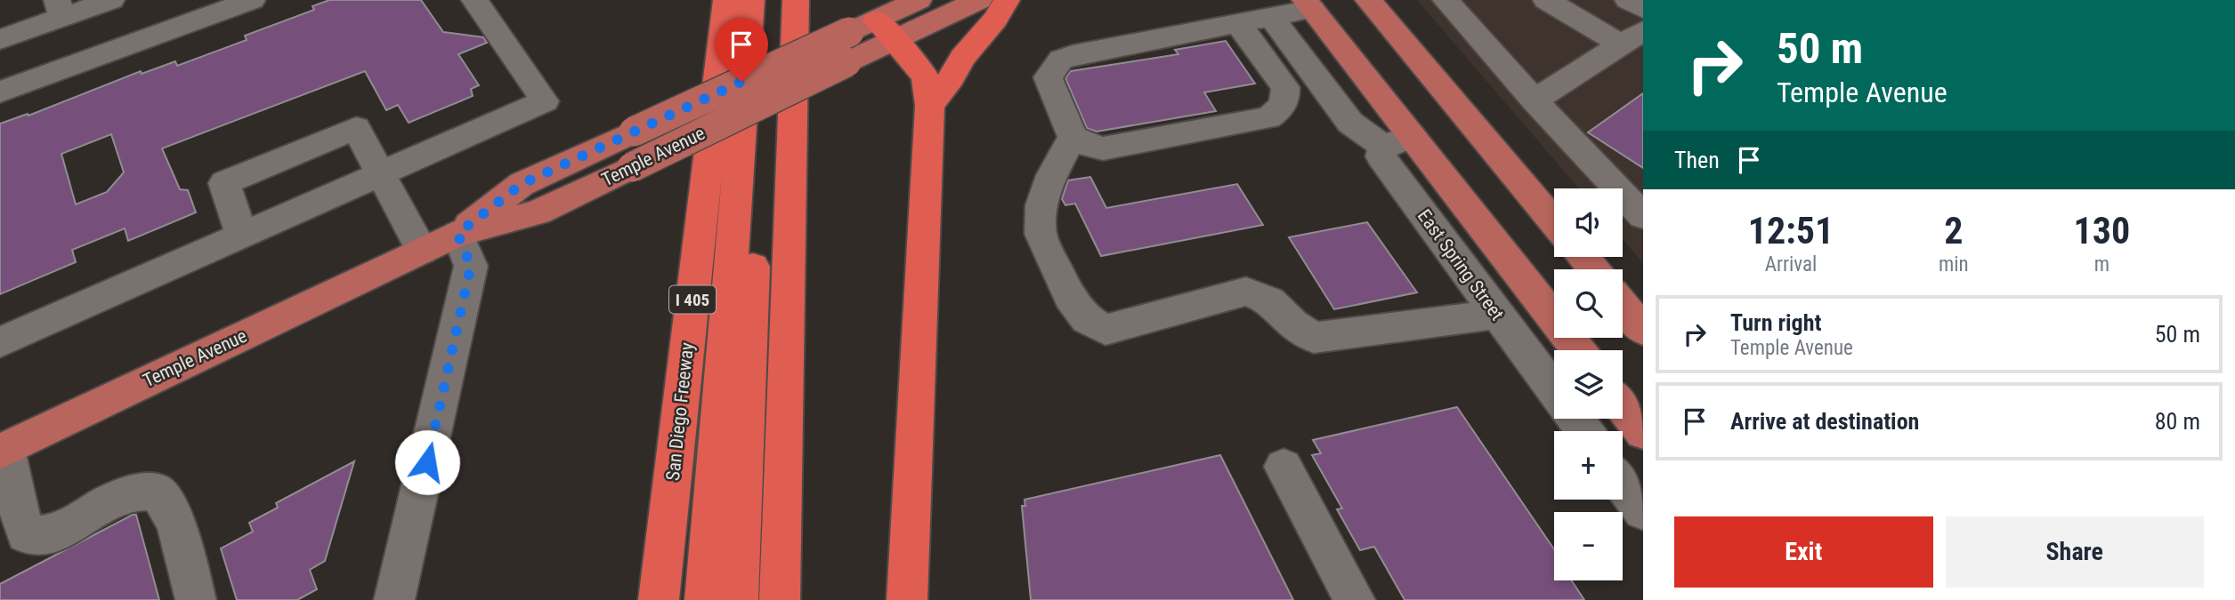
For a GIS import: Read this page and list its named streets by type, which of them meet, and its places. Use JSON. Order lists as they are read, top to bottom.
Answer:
{
  "streets": {
    "highway": ["I 405", "San Diego Freeway"],
    "main road": ["Temple Avenue", "East Spring Street"]
  },
  "page": {
    "turn": ["50 m", "Temple Avenue"],
    "then": "Then",
    "map_buttons": ["+", "−"],
    "eta": [
      "12:51",
      "Arrival",
      "2",
      "min",
      "130",
      "m"
    ],
    "list": [
      {
        "name": "Turn right",
        "note": "Temple Avenue",
        "value": "50 m"
      },
      {
        "name": "Arrive at destination",
        "value": "80 m"
      }
    ],
    "buttons": ["Exit", "Share"]
  }
}
